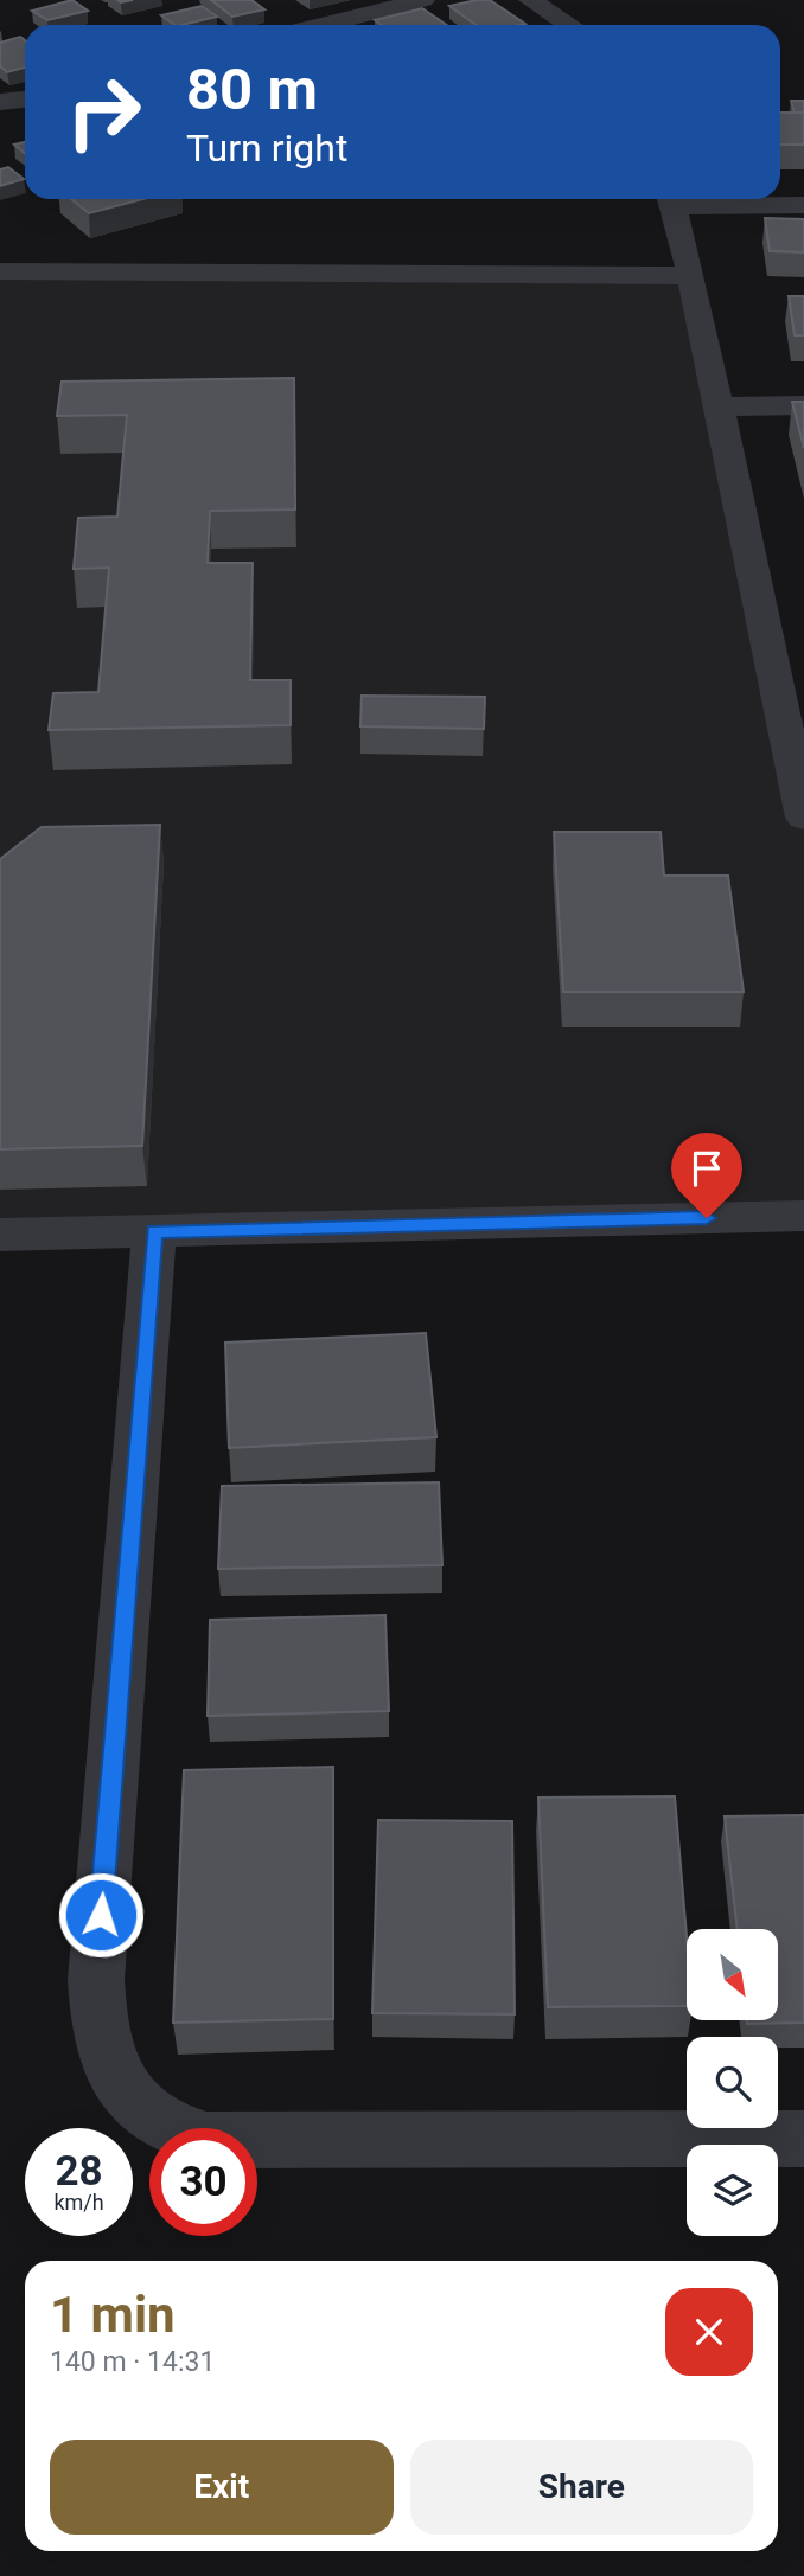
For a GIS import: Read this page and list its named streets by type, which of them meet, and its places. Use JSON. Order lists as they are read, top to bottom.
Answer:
{
  "north": "bottom right",
  "page": {
    "turn": ["80 m", "Turn right"],
    "speed": "28 km/h",
    "limit": "30",
    "heading": ["1 min", "140 m · 14:31"],
    "buttons": ["Exit", "Share"]
  }
}
